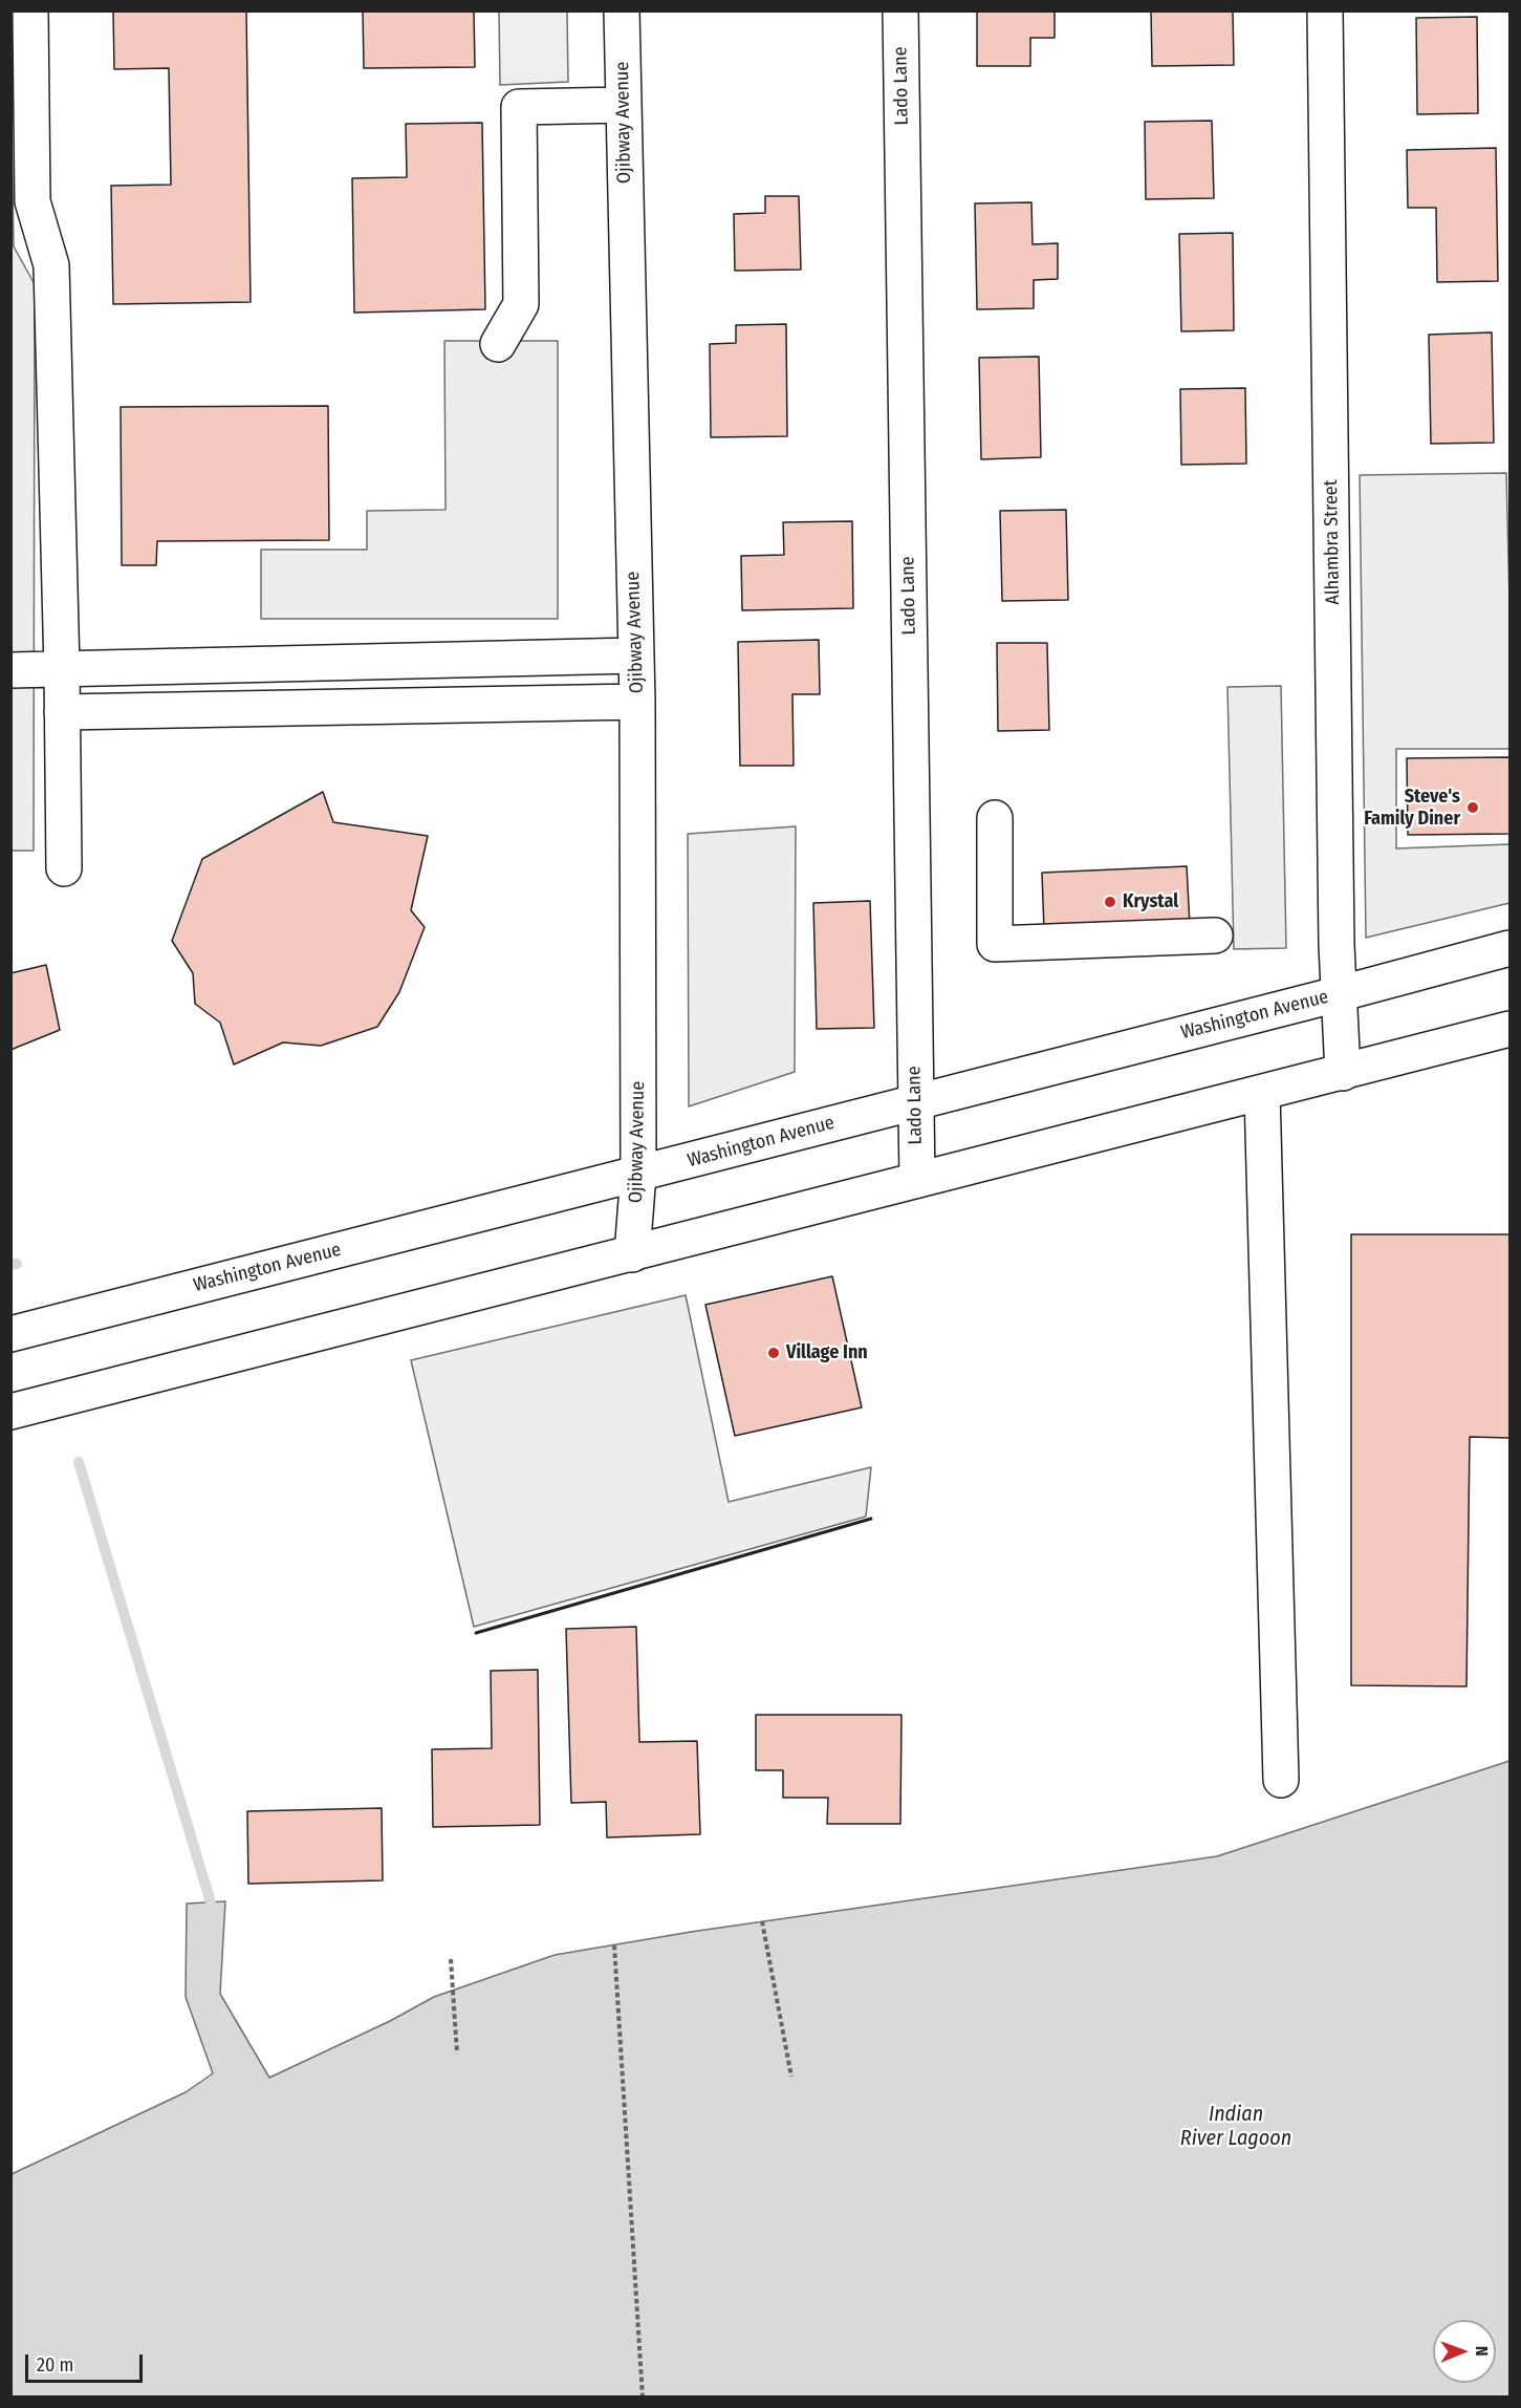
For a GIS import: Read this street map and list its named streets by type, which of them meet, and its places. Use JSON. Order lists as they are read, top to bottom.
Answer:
{
  "streets": {
    "street": [
      "Lado Lane",
      "Ojibway Avenue",
      "Alhambra Street",
      "Washington Avenue"
    ]
  },
  "crossings": [
    ["Lado Lane", "Washington Avenue"],
    ["Ojibway Avenue", "Washington Avenue"],
    ["Alhambra Street", "Washington Avenue"]
  ],
  "water": ["Indian River Lagoon"],
  "places": ["Steve's Family Diner", "Krystal", "Village Inn"],
  "scale_bar": "20 m",
  "north": "right"
}
